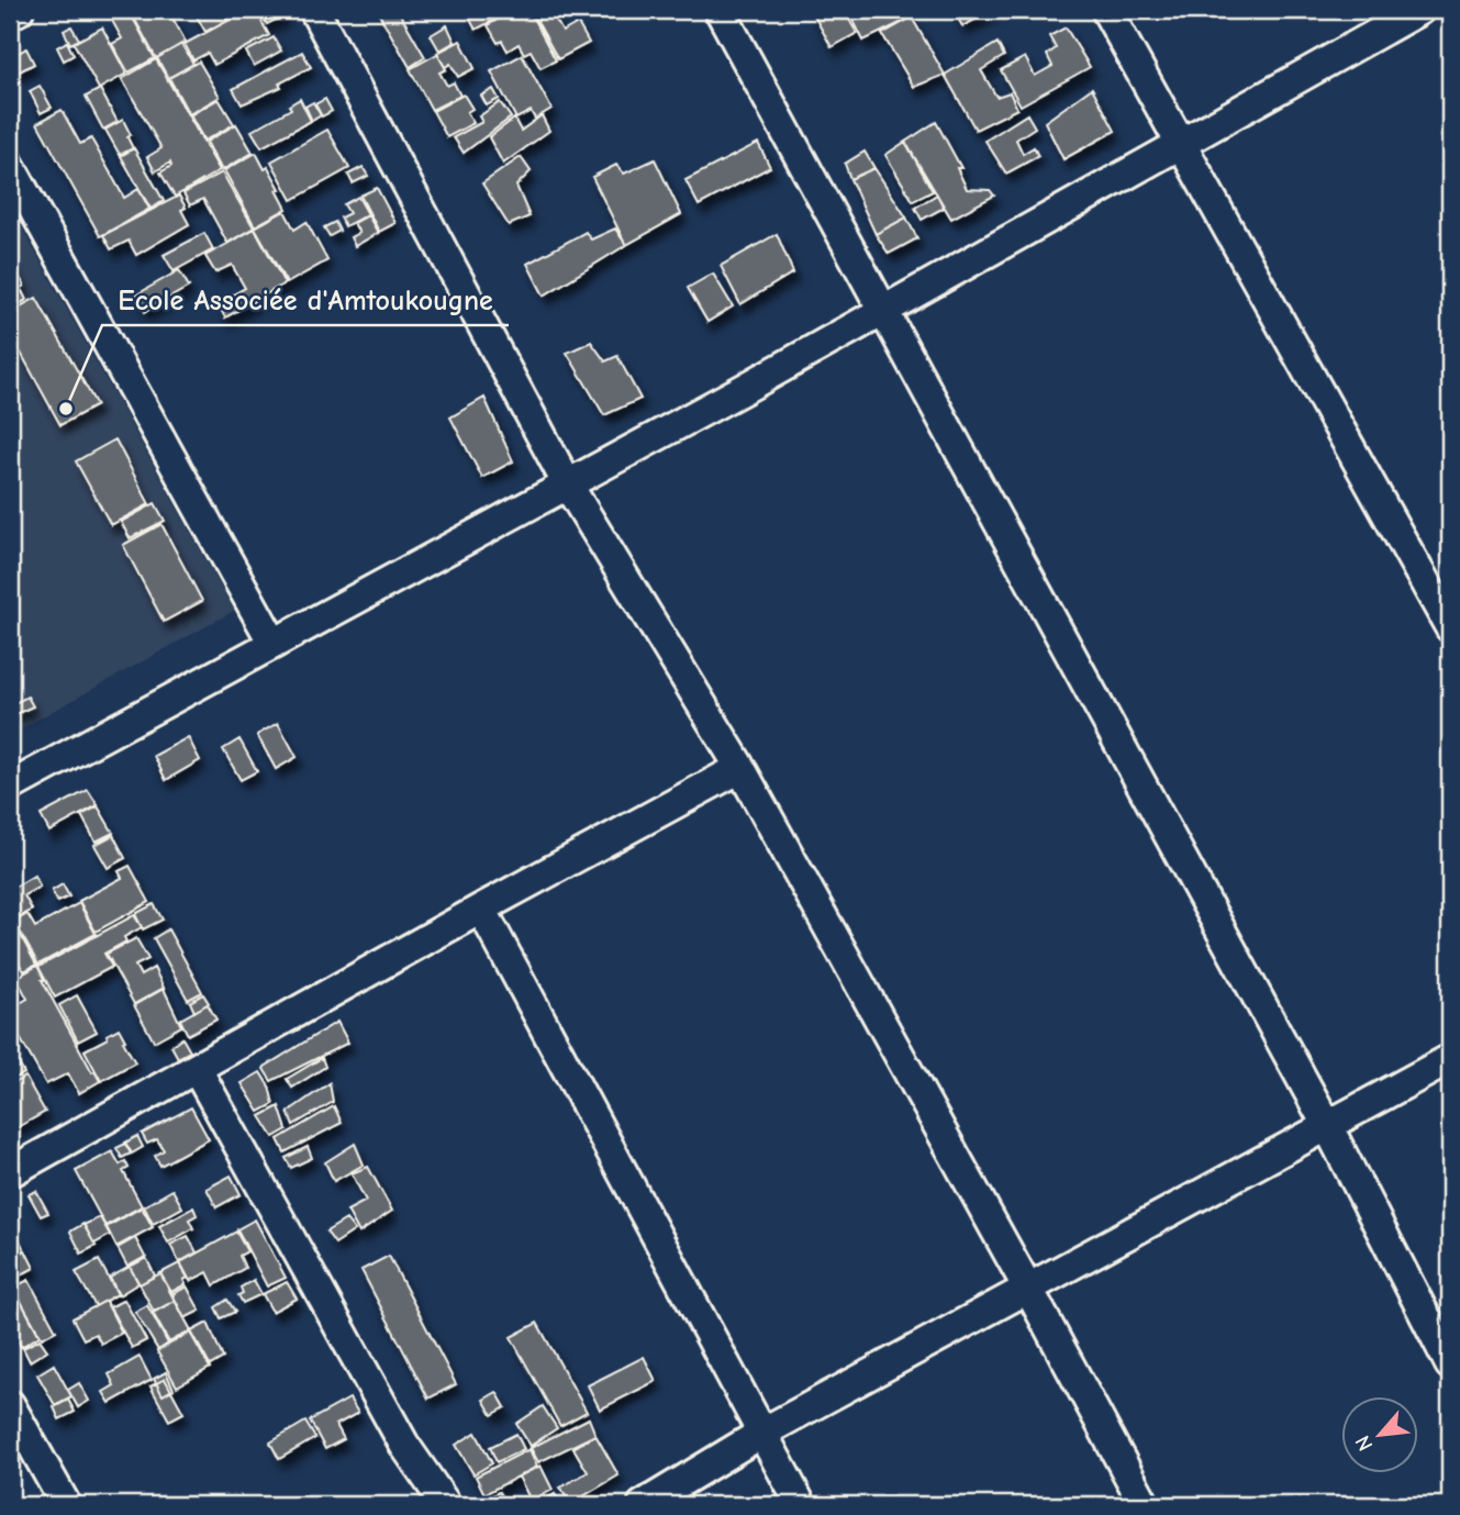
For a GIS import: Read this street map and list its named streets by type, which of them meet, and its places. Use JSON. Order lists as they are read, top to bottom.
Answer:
{
  "places": ["Ecole Associée d'Amtoukougne"],
  "north": "bottom left"
}
